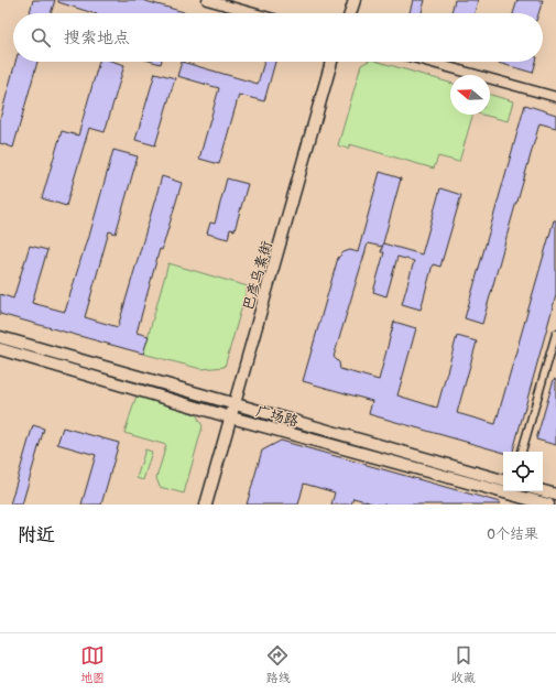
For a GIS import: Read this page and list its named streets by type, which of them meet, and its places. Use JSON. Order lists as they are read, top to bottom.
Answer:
{
  "streets": {
    "street": ["巴彦乌素街", "广场路"]
  },
  "crossings": [
    ["巴彦乌素街", "广场路"]
  ],
  "north": "left",
  "page": {
    "search": "搜索地点",
    "heading": ["附近", "0个结果"],
    "nav": ["地图", "路线", "收藏"]
  }
}
